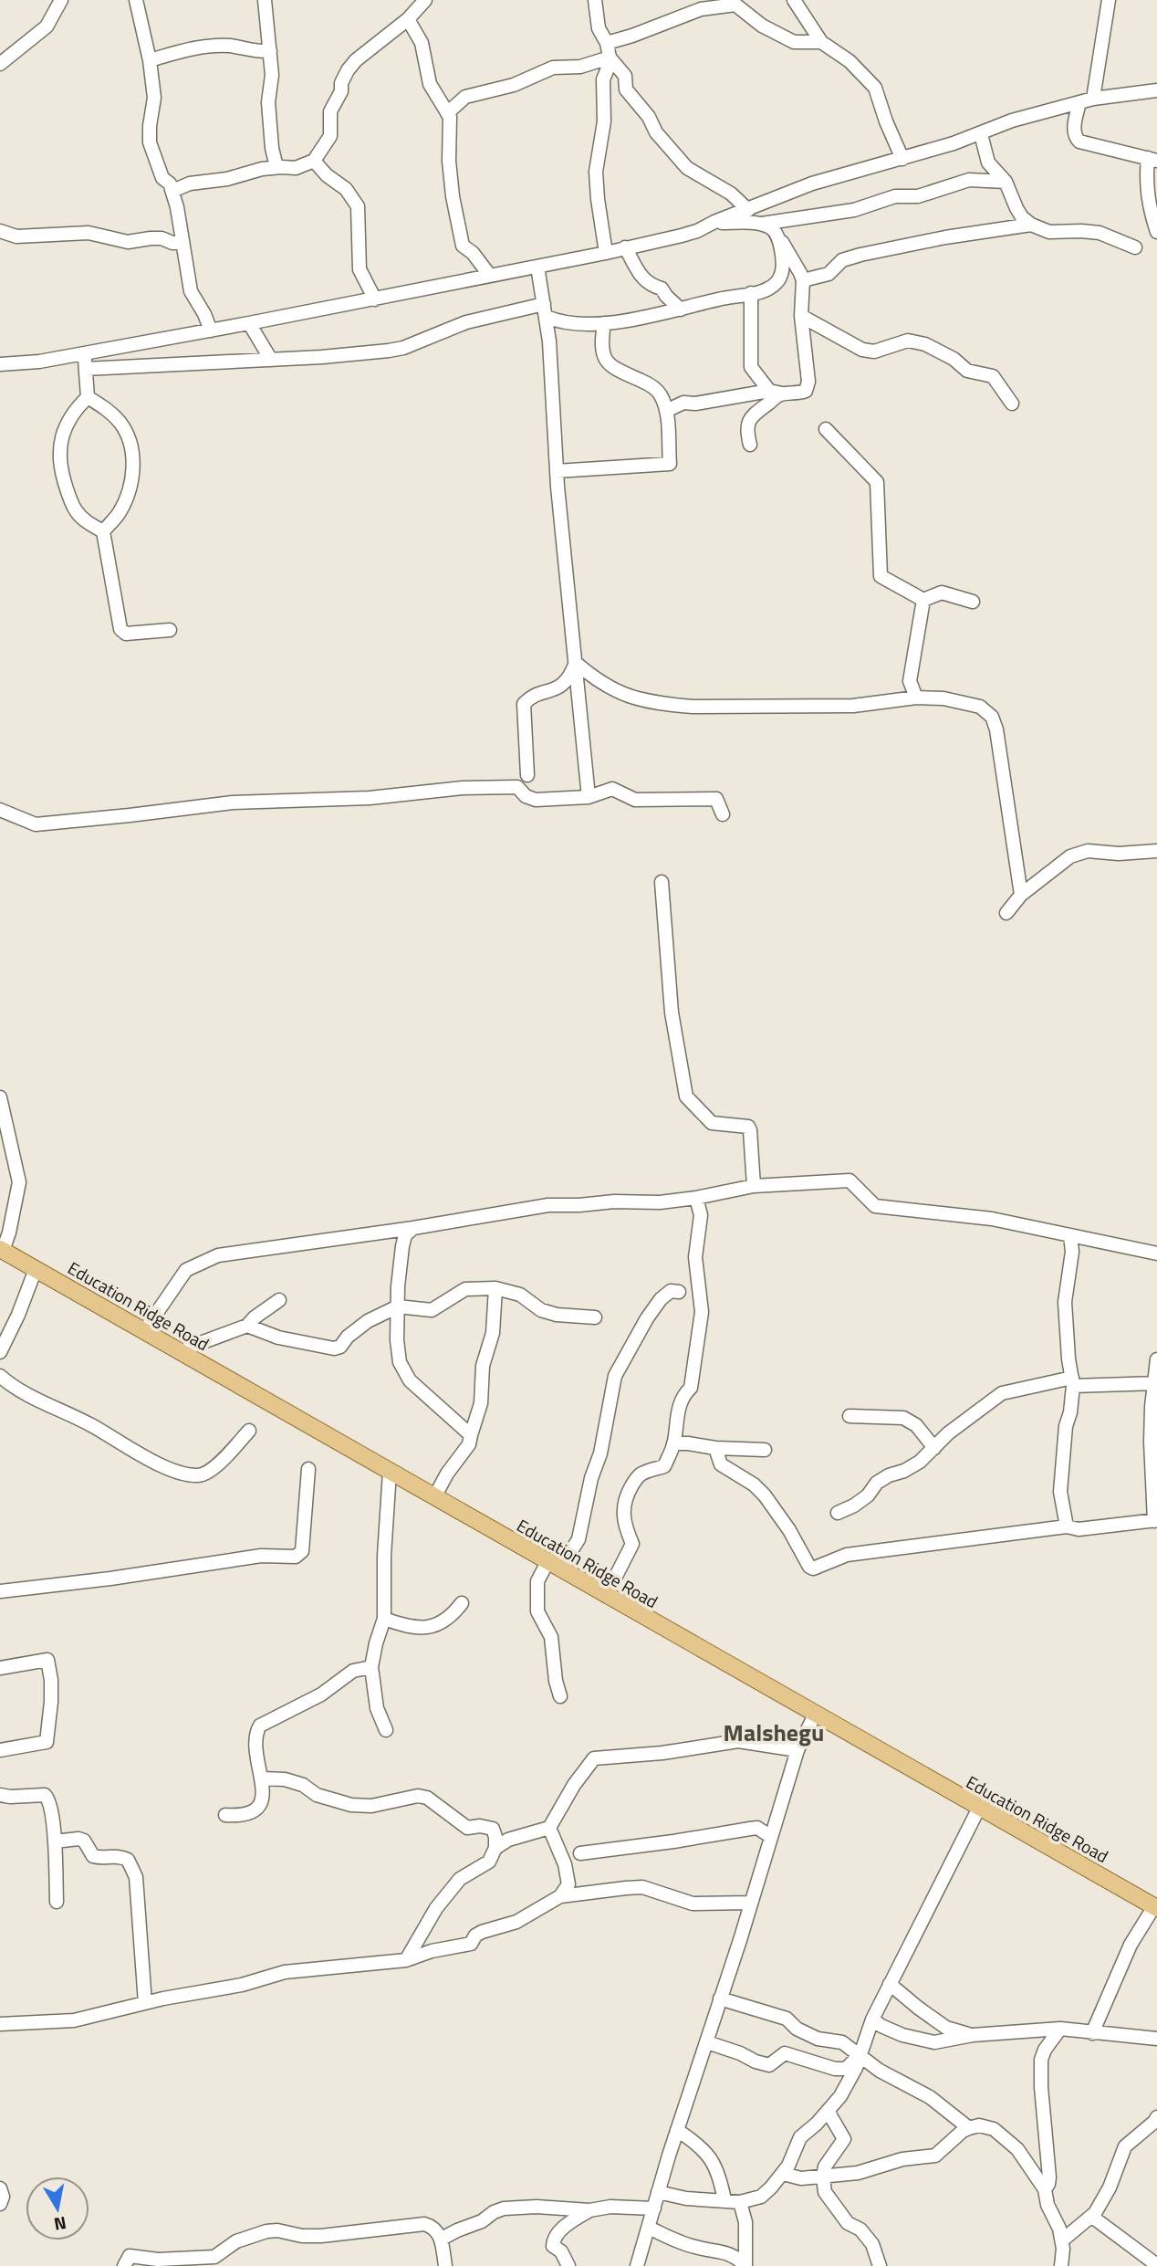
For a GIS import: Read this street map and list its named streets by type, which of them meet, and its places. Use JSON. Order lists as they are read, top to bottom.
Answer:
{
  "streets": {
    "main road": ["Education Ridge Road"]
  },
  "districts": ["Malshegu"],
  "north": "bottom"
}
